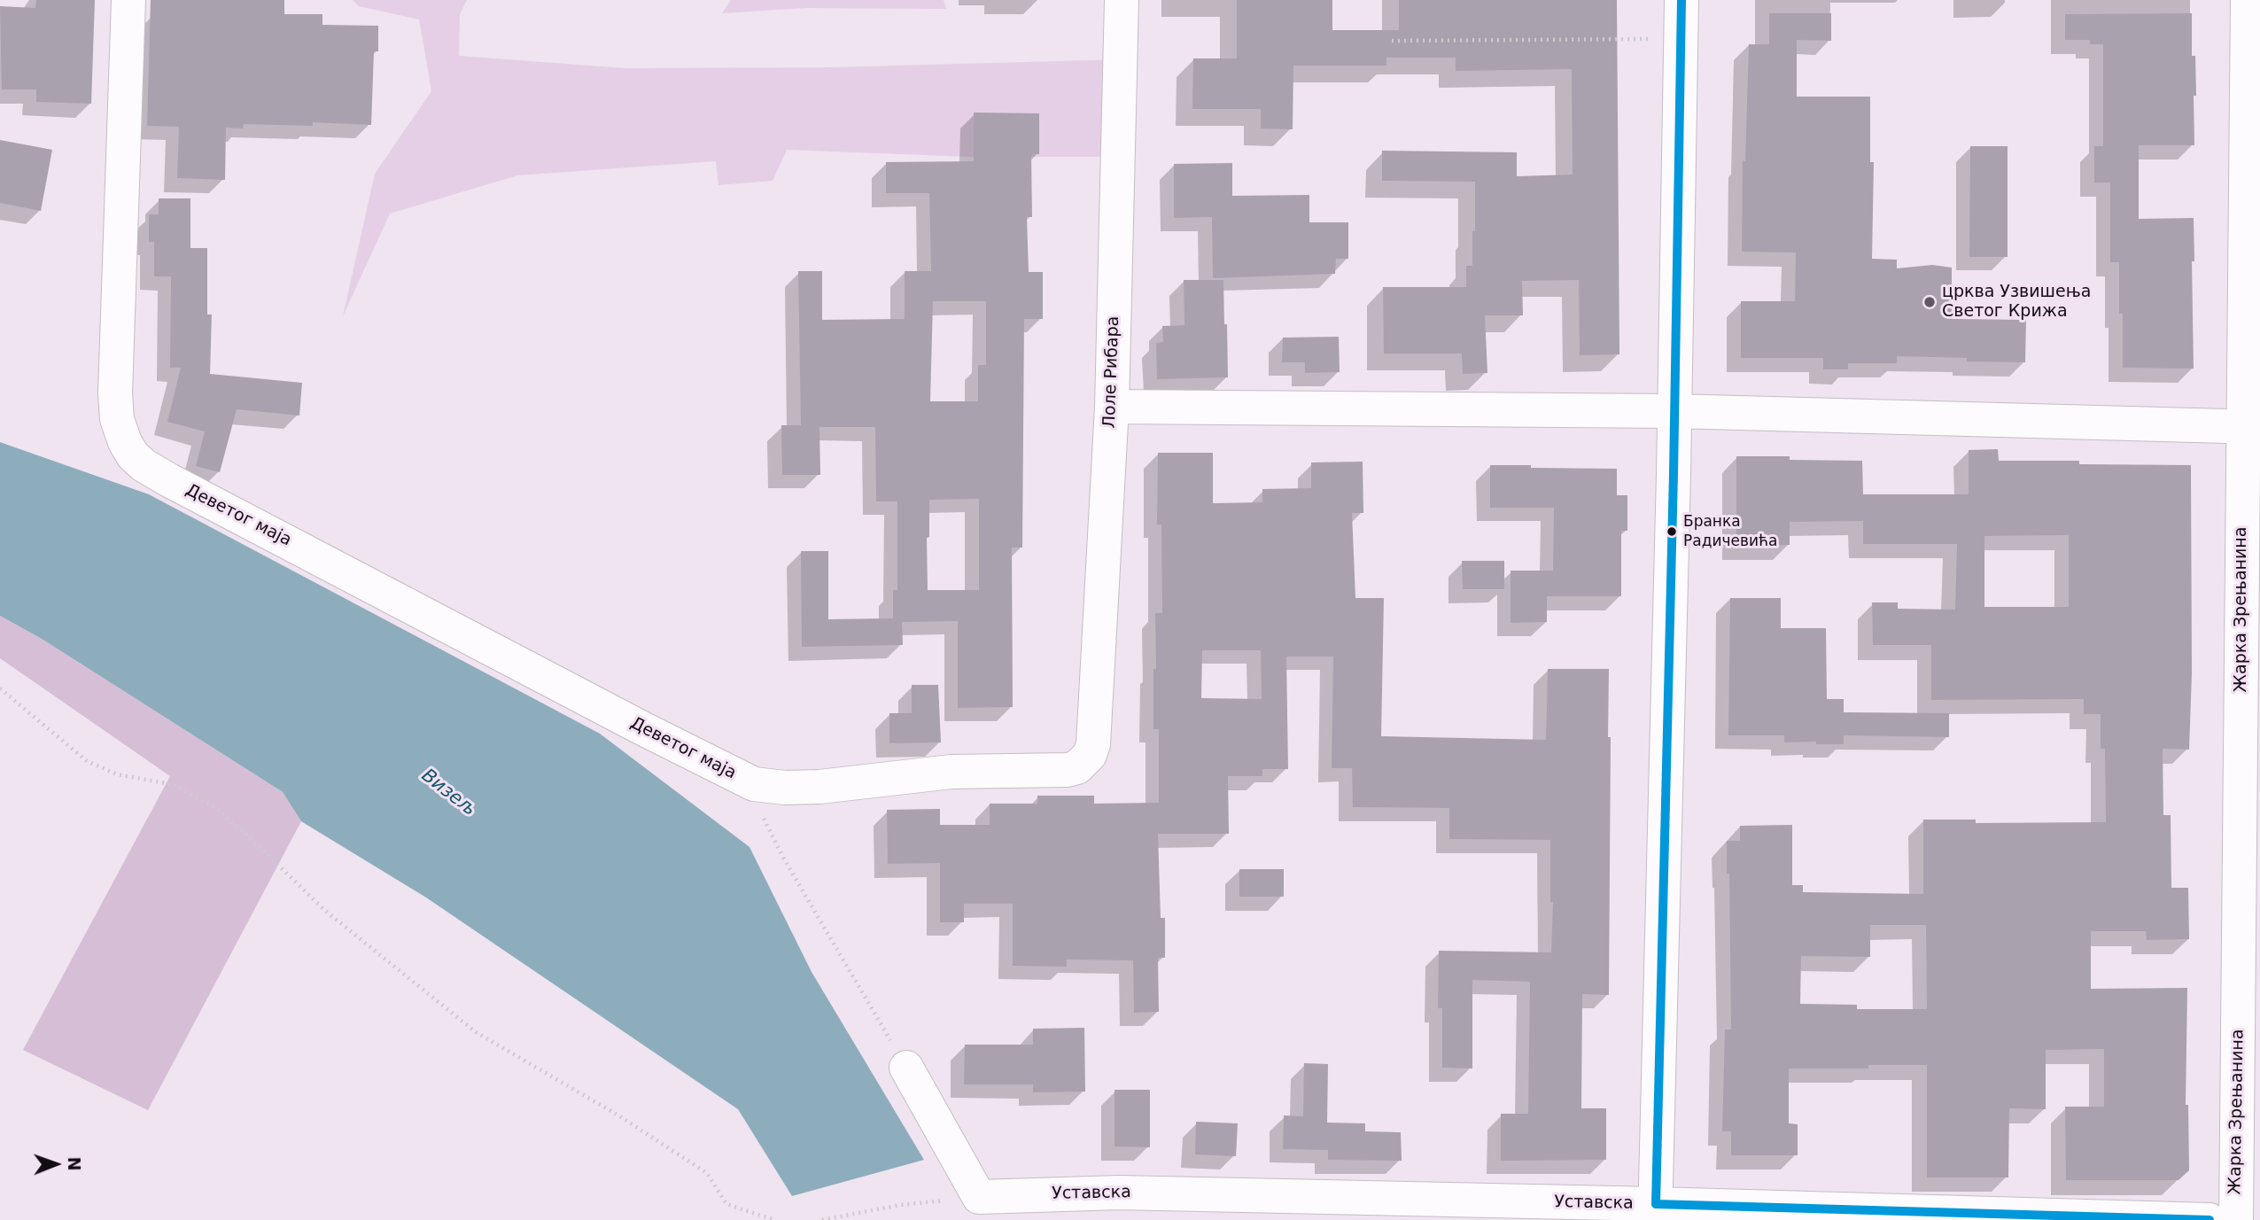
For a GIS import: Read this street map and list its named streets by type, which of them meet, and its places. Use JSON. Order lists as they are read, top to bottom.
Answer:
{
  "streets": {
    "street": [
      "Лоле Рибара",
      "Деветог маја",
      "Жарка Зрењанина",
      "Уставска"
    ]
  },
  "crossings": [
    ["Лоле Рибара", "Деветог маја"]
  ],
  "water": ["Визељ"],
  "places": ["црква Узвишења Светог Крижа", "Бранка Радичевића"],
  "north": "right"
}
